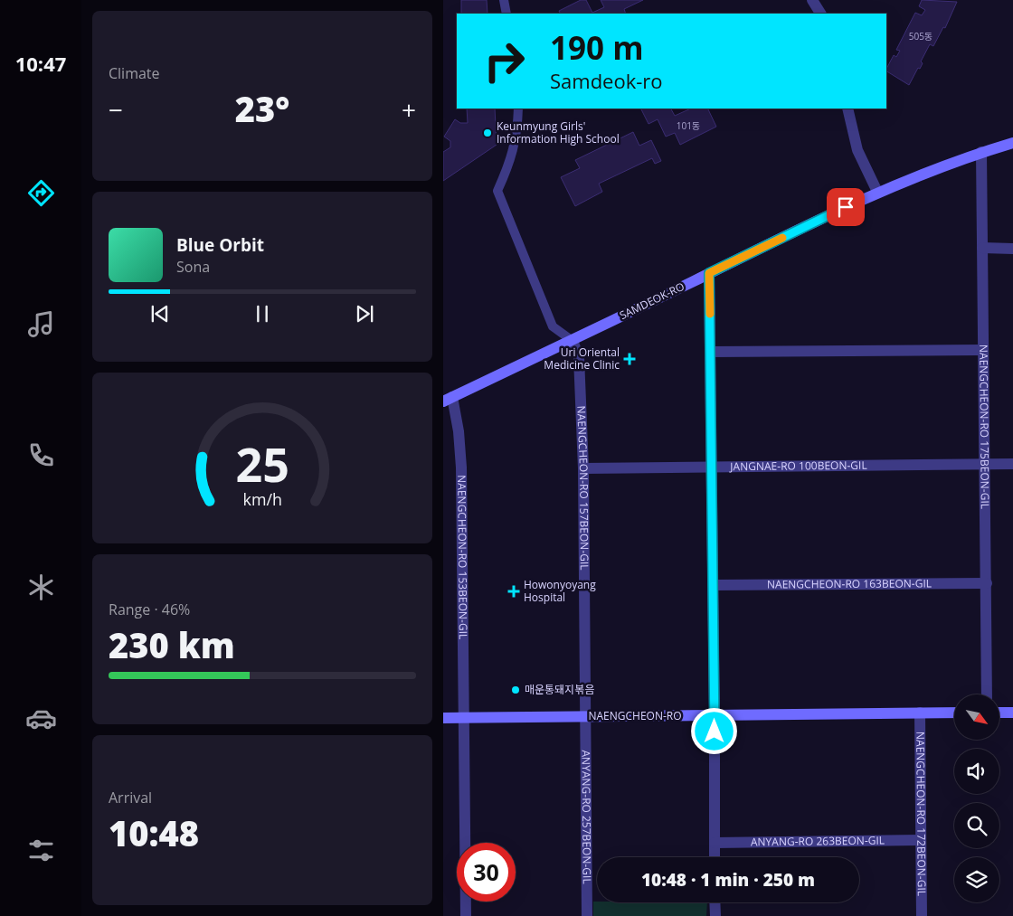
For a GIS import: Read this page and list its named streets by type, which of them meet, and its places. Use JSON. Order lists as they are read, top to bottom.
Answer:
{
  "streets": {
    "street": [
      "SAMDEOK-RO",
      "NAENGCHEON-RO 175BEON-GIL",
      "JANGNAE-RO 100BEON-GIL",
      "NAENGCHEON-RO 157BEON-GIL",
      "NAENGCHEON-RO 153BEON-GIL",
      "NAENGCHEON-RO 163BEON-GIL",
      "NAENGCHEON-RO",
      "NAENGCHEON-RO 172BEON-GIL",
      "ANYANG-RO 257BEON-GIL",
      "ANYANG-RO 263BEON-GIL"
    ]
  },
  "crossings": [
    ["SAMDEOK-RO", "NAENGCHEON-RO 175BEON-GIL"],
    ["SAMDEOK-RO", "NAENGCHEON-RO 157BEON-GIL"],
    ["SAMDEOK-RO", "NAENGCHEON-RO 153BEON-GIL"],
    ["NAENGCHEON-RO 175BEON-GIL", "JANGNAE-RO 100BEON-GIL"],
    ["NAENGCHEON-RO 175BEON-GIL", "NAENGCHEON-RO 163BEON-GIL"],
    ["JANGNAE-RO 100BEON-GIL", "NAENGCHEON-RO 157BEON-GIL"],
    ["NAENGCHEON-RO 157BEON-GIL", "NAENGCHEON-RO"],
    ["NAENGCHEON-RO 157BEON-GIL", "ANYANG-RO 257BEON-GIL"],
    ["NAENGCHEON-RO 153BEON-GIL", "NAENGCHEON-RO"],
    ["NAENGCHEON-RO", "NAENGCHEON-RO 172BEON-GIL"],
    ["NAENGCHEON-RO", "ANYANG-RO 257BEON-GIL"],
    ["NAENGCHEON-RO 172BEON-GIL", "ANYANG-RO 263BEON-GIL"]
  ],
  "places": {
    "other": ["Keunmyung Girls' Information High School", "매운통돼지볶음"],
    "health": ["Uri Oriental Medicine Clinic", "Howonyoyang Hospital"]
  },
  "house_numbers": ["505동", "101동"],
  "north": "bottom right",
  "page": {
    "tabs": "10:47",
    "tile": [
      "Climate",
      ["Range · 46%", "230 km"],
      ["Arrival", "10:48"]
    ],
    "turn": ["190 m", "Samdeok-ro"],
    "heat": ["−", "23°", "+"],
    "song": ["Blue Orbit", "Sona"],
    "limit": "30",
    "trip": "10:48 · 1 min · 250 m",
    "gauge": ["25", "km/h"]
  }
}
